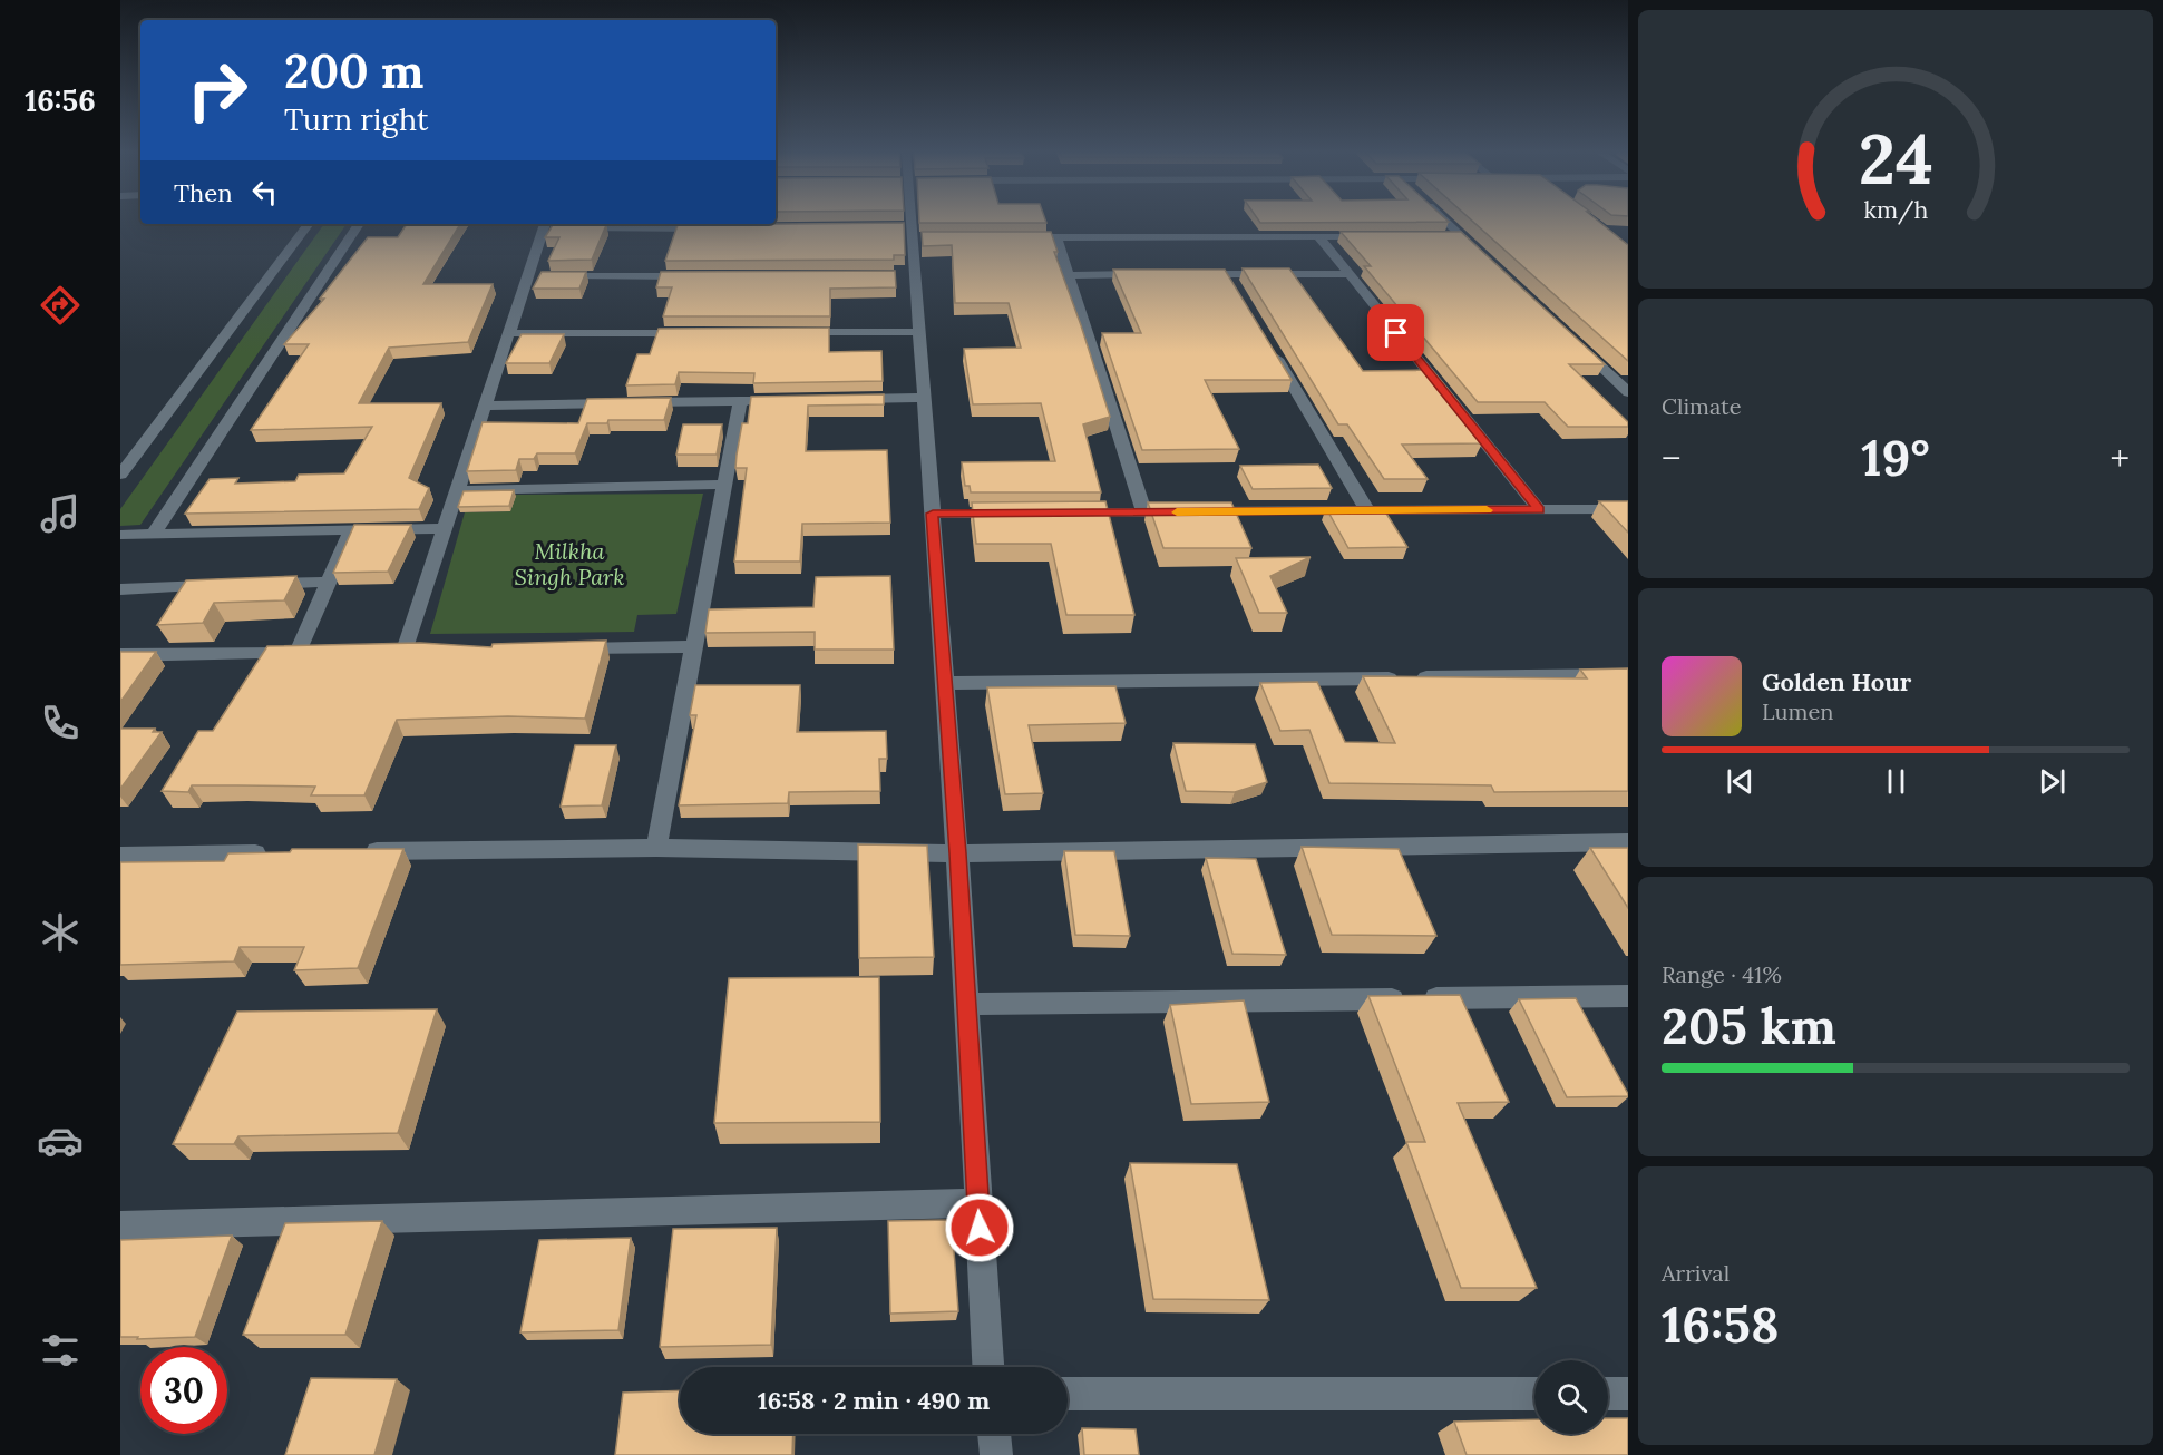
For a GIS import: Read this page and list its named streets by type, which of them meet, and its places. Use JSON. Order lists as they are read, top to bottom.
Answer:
{
  "parks": ["Milkha Singh Park"],
  "page": {
    "tabs": "16:56",
    "turn": ["200 m", "Turn right"],
    "then": "Then",
    "tile": [
      "Climate",
      ["Range · 41%", "205 km"],
      ["Arrival", "16:58"]
    ],
    "heat": ["−", "19°", "+"],
    "song": ["Golden Hour", "Lumen"],
    "limit": "30",
    "trip": "16:58 · 2 min · 490 m",
    "gauge": ["24", "km/h"]
  }
}
